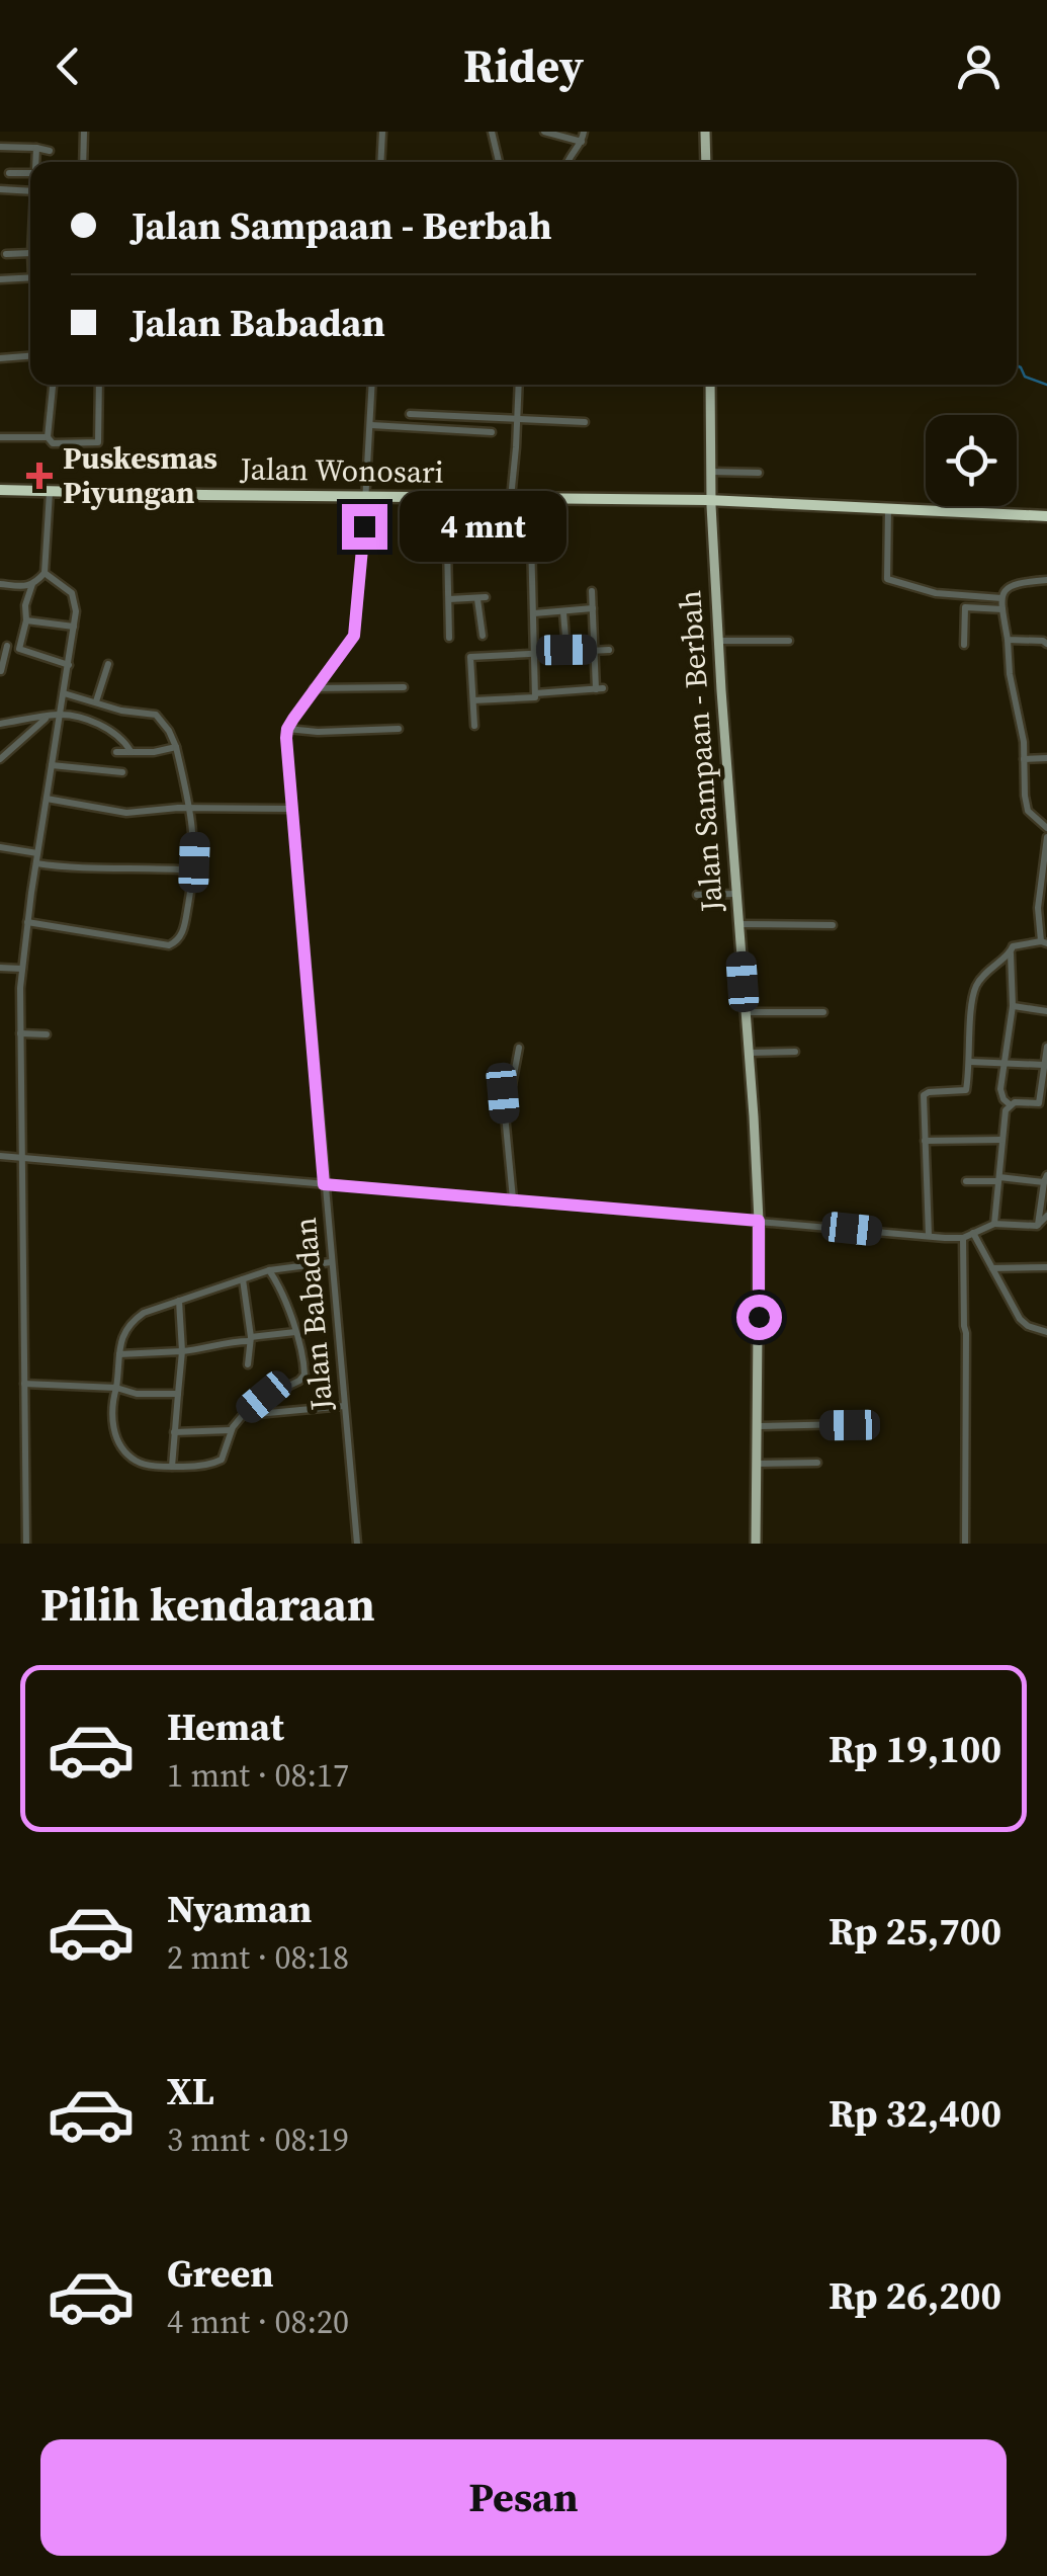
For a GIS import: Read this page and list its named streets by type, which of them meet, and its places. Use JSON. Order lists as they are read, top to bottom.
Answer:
{
  "streets": {
    "highway": ["Jalan Wonosari"],
    "main road": ["Jalan Sampaan - Berbah"],
    "street": ["Jalan Babadan"]
  },
  "crossings": [
    ["Jalan Wonosari", "Jalan Sampaan - Berbah"]
  ],
  "places": {
    "health": ["Puskesmas Piyungan"]
  },
  "page": {
    "header": "Ridey",
    "banner": ["Jalan Sampaan - Berbah", "Jalan Babadan"],
    "bubble": "4 mnt",
    "heading": "Pilih kendaraan",
    "list": [
      {
        "name": "Hemat",
        "note": "1 mnt · 08:17",
        "value": "Rp 19,100"
      },
      {
        "name": "Nyaman",
        "note": "2 mnt · 08:18",
        "value": "Rp 25,700"
      },
      {
        "name": "XL",
        "note": "3 mnt · 08:19",
        "value": "Rp 32,400"
      },
      {
        "name": "Green",
        "note": "4 mnt · 08:20",
        "value": "Rp 26,200"
      }
    ],
    "buttons": "Pesan"
  }
}
